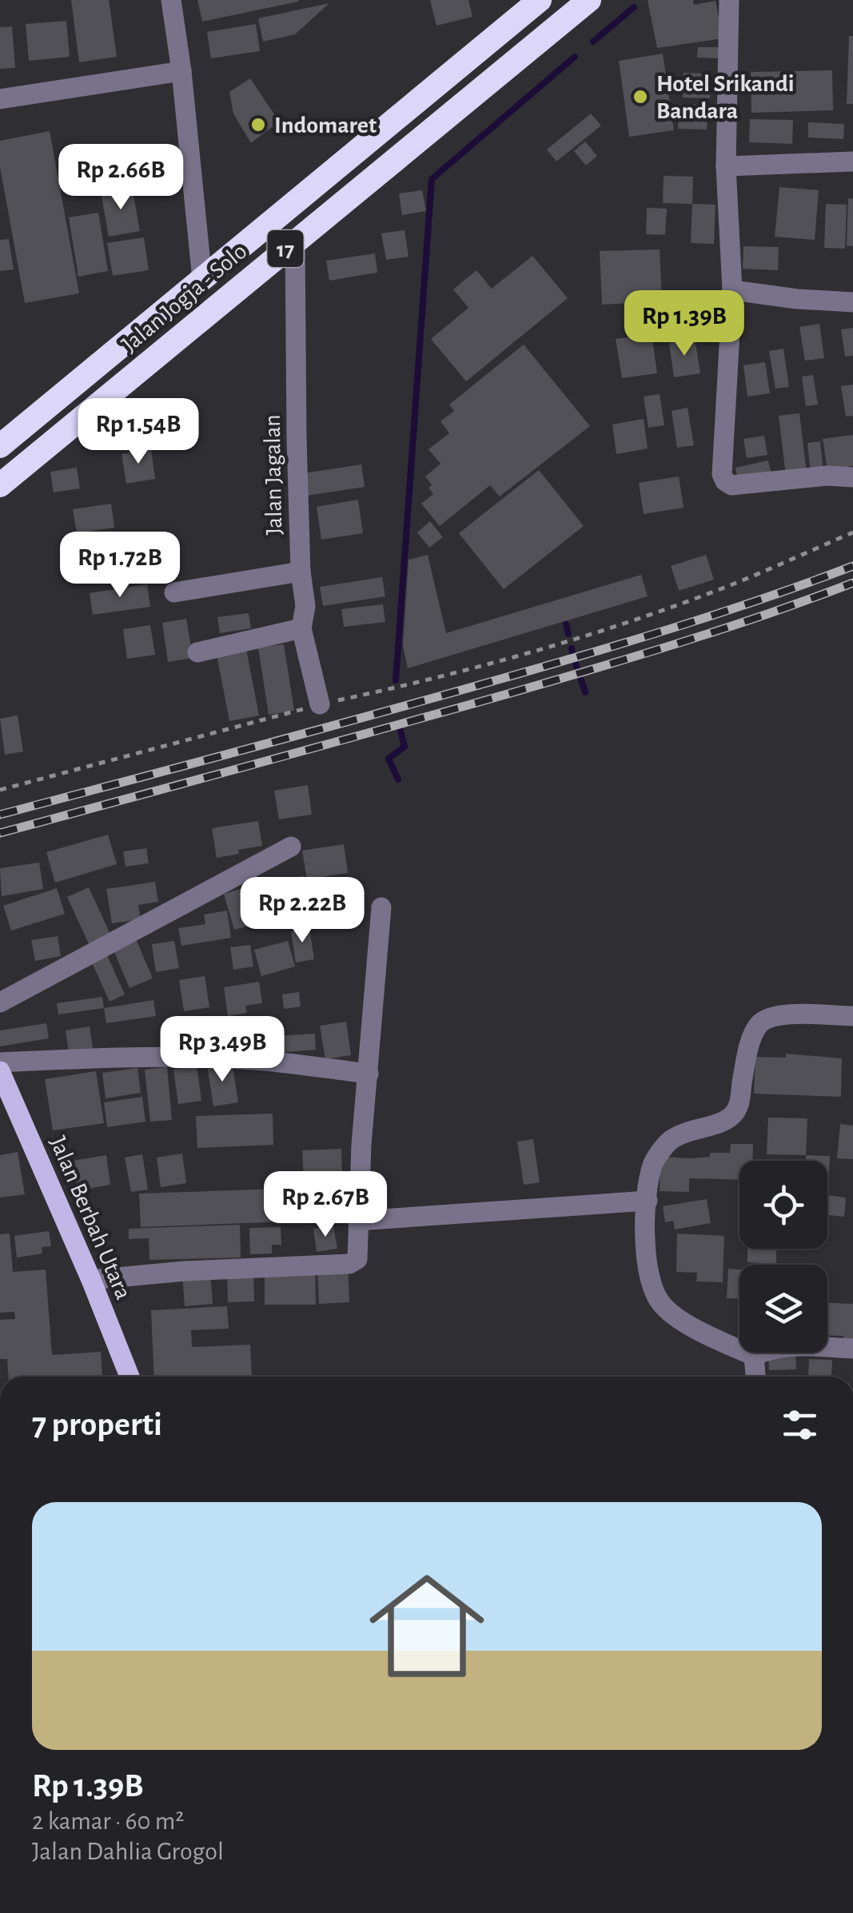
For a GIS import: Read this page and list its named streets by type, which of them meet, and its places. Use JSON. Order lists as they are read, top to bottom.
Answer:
{
  "streets": {
    "highway": ["17", "Jalan Jogja - Solo"],
    "main road": ["Jalan Berbah Utara"],
    "street": ["Jalan Jagalan"]
  },
  "crossings": [
    ["Jalan Jogja - Solo", "Jalan Jagalan"]
  ],
  "places": ["Hotel Srikandi Bandara", "Indomaret"],
  "page": {
    "price": [
      "Rp 2.66B",
      "Rp 1.39B",
      "Rp 1.54B",
      "Rp 1.72B",
      "Rp 2.22B",
      "Rp 3.49B",
      "Rp 2.67B"
    ],
    "heading": "7 properti",
    "list": [
      {
        "name": "Rp 1.39B",
        "note": "2 kamar · 60 m² · Jalan Dahlia Grogol"
      }
    ]
  }
}
